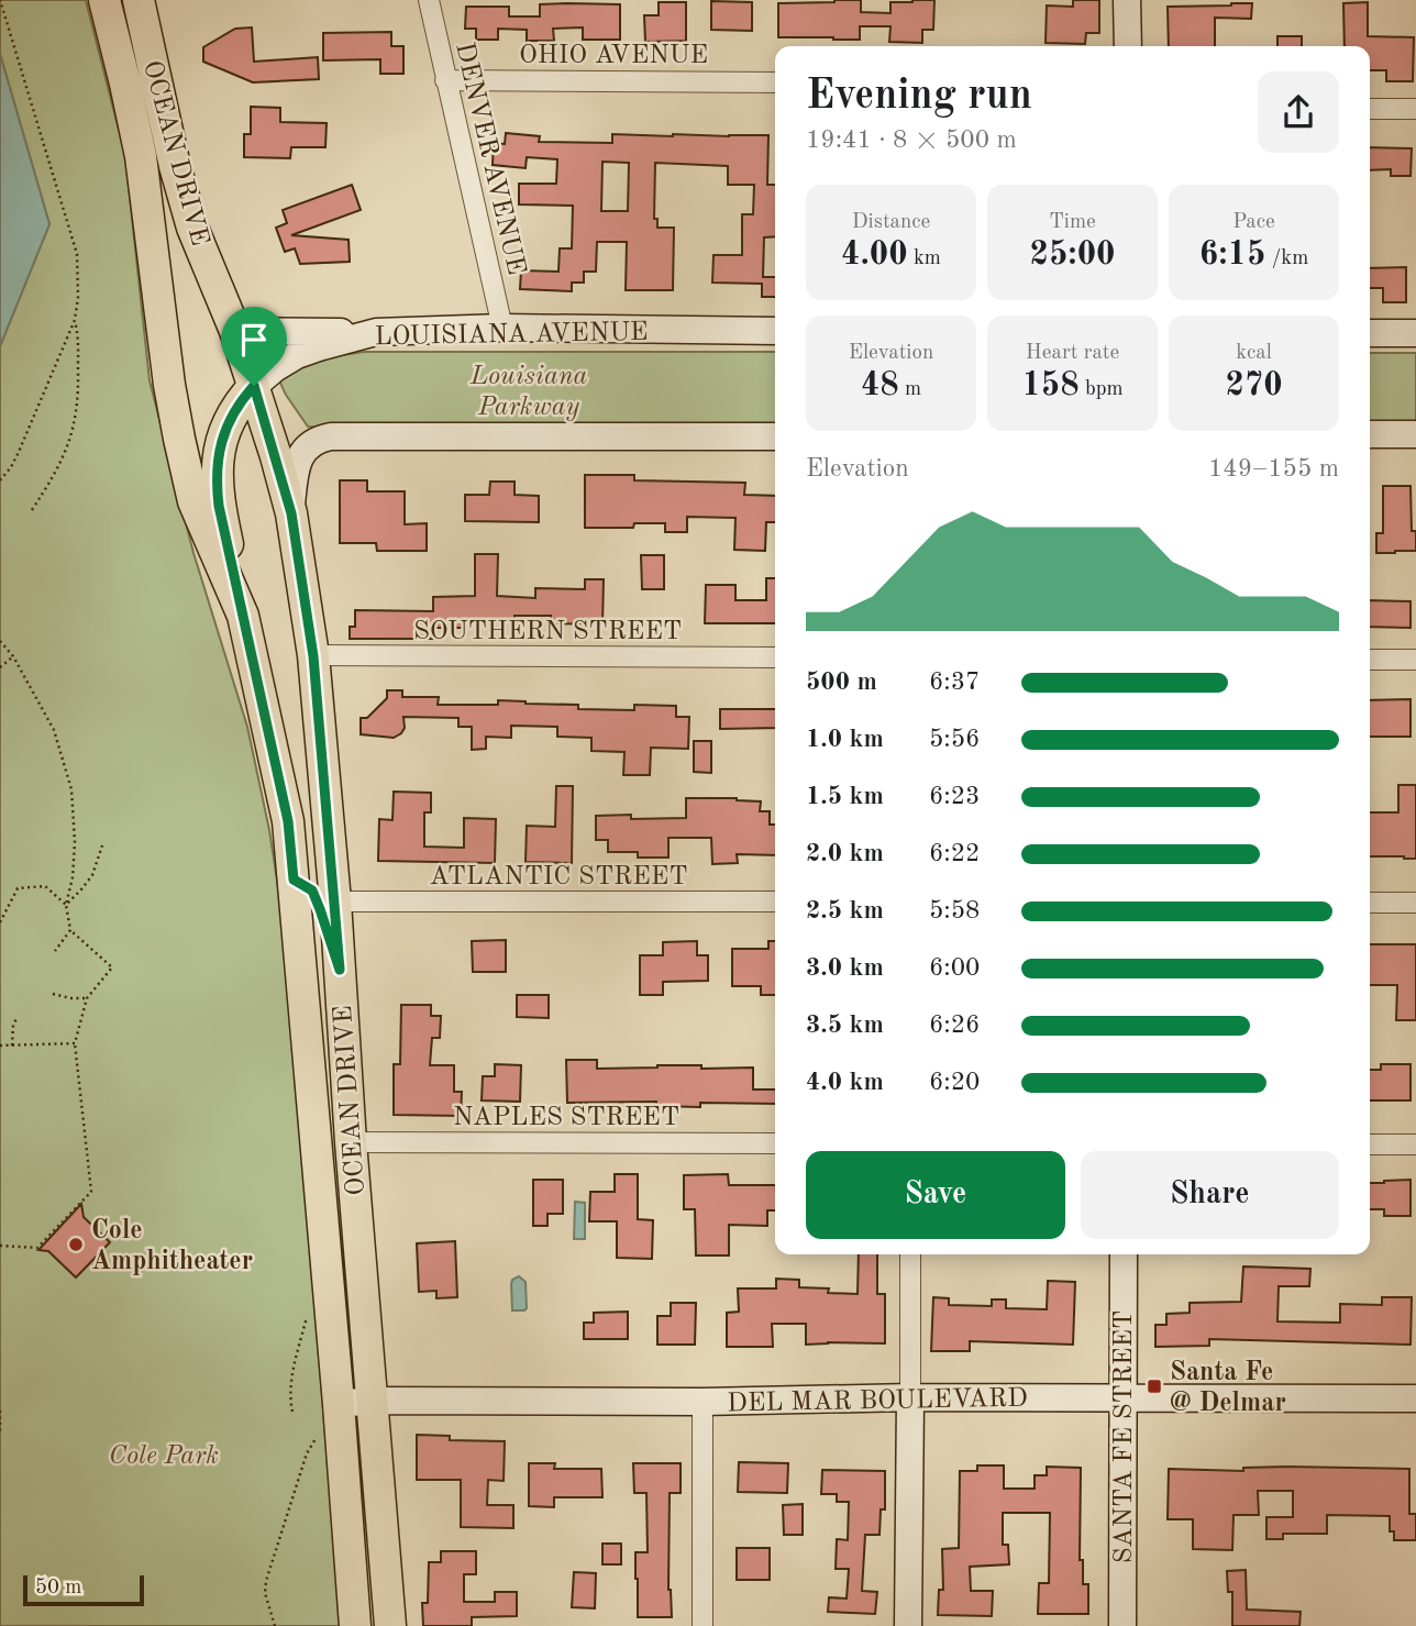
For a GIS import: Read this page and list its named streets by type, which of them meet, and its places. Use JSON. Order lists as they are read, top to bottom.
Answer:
{
  "streets": {
    "main road": [
      "OCEAN DRIVE",
      "LOUISIANA AVENUE",
      "DEL MAR BOULEVARD",
      "SANTA FE STREET"
    ],
    "street": [
      "OHIO AVENUE",
      "DENVER AVENUE",
      "SOUTHERN STREET",
      "ATLANTIC STREET",
      "NAPLES STREET"
    ]
  },
  "crossings": [
    ["OHIO AVENUE", "DENVER AVENUE"],
    ["OCEAN DRIVE", "LOUISIANA AVENUE"],
    ["OCEAN DRIVE", "SOUTHERN STREET"],
    ["OCEAN DRIVE", "ATLANTIC STREET"],
    ["OCEAN DRIVE", "NAPLES STREET"],
    ["OCEAN DRIVE", "DEL MAR BOULEVARD"],
    ["DENVER AVENUE", "LOUISIANA AVENUE"],
    ["DEL MAR BOULEVARD", "SANTA FE STREET"]
  ],
  "parks": ["Louisiana Parkway", "Cole Park"],
  "places": {
    "other": ["Cole Amphitheater"],
    "transit": ["Santa Fe @ Delmar"]
  },
  "scale_bar": "50 m",
  "page": {
    "heading": ["Evening run", "19:41 · 8 × 500 m"],
    "stats": [
      ["Distance", "4.00 km"],
      ["Time", "25:00"],
      ["Pace", "6:15 /km"],
      ["Elevation", "48 m"],
      ["Heart rate", "158 bpm"],
      ["kcal", "270"]
    ],
    "chart": ["Elevation", "149–155 m"],
    "list": [
      {
        "name": "500 m",
        "note": "6:37"
      },
      {
        "name": "1.0 km",
        "note": "5:56"
      },
      {
        "name": "1.5 km",
        "note": "6:23"
      },
      {
        "name": "2.0 km",
        "note": "6:22"
      },
      {
        "name": "2.5 km",
        "note": "5:58"
      },
      {
        "name": "3.0 km",
        "note": "6:00"
      },
      {
        "name": "3.5 km",
        "note": "6:26"
      },
      {
        "name": "4.0 km",
        "note": "6:20"
      }
    ],
    "buttons": ["Save", "Share"],
    "scale": "50 m"
  }
}
